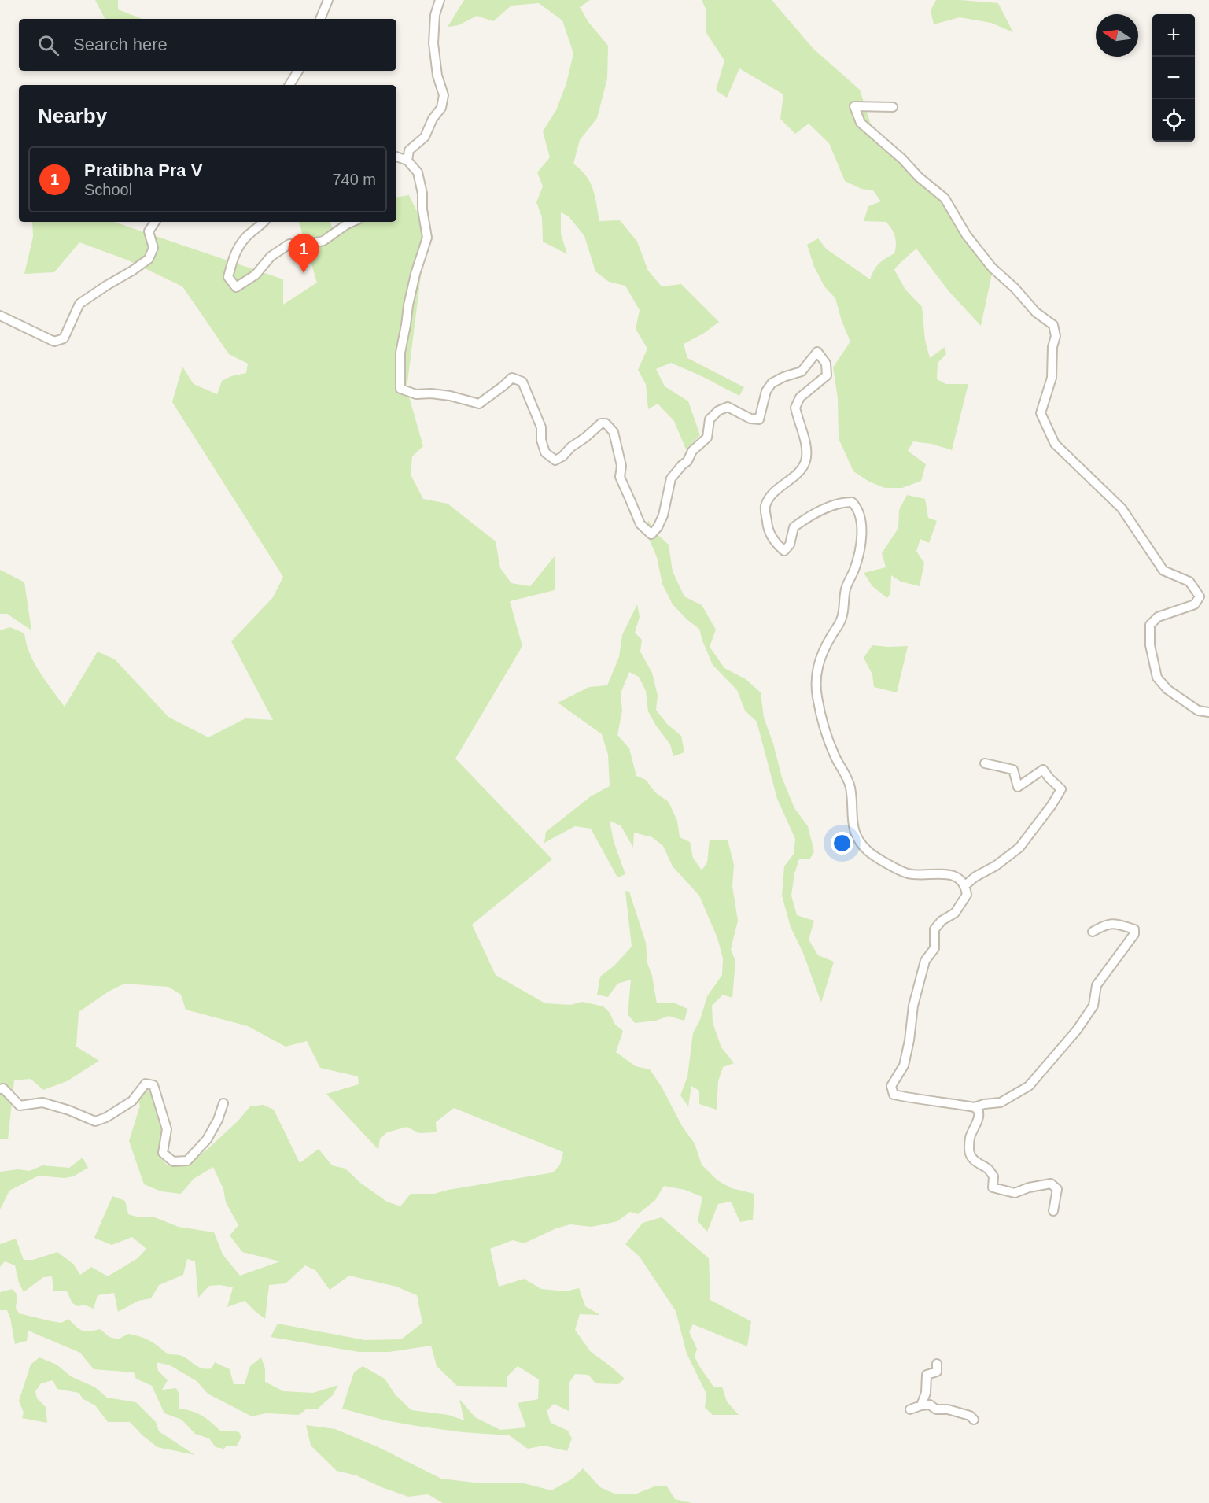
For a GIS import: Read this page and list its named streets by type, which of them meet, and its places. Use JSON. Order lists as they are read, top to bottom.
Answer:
{
  "north": "left",
  "page": {
    "map_buttons": ["+", "−"],
    "search": "Search here",
    "heading": "Nearby",
    "list": [
      {
        "mark": "1",
        "name": "Pratibha Pra V",
        "note": "School",
        "value": "740 m"
      }
    ],
    "pins": "1"
  }
}
